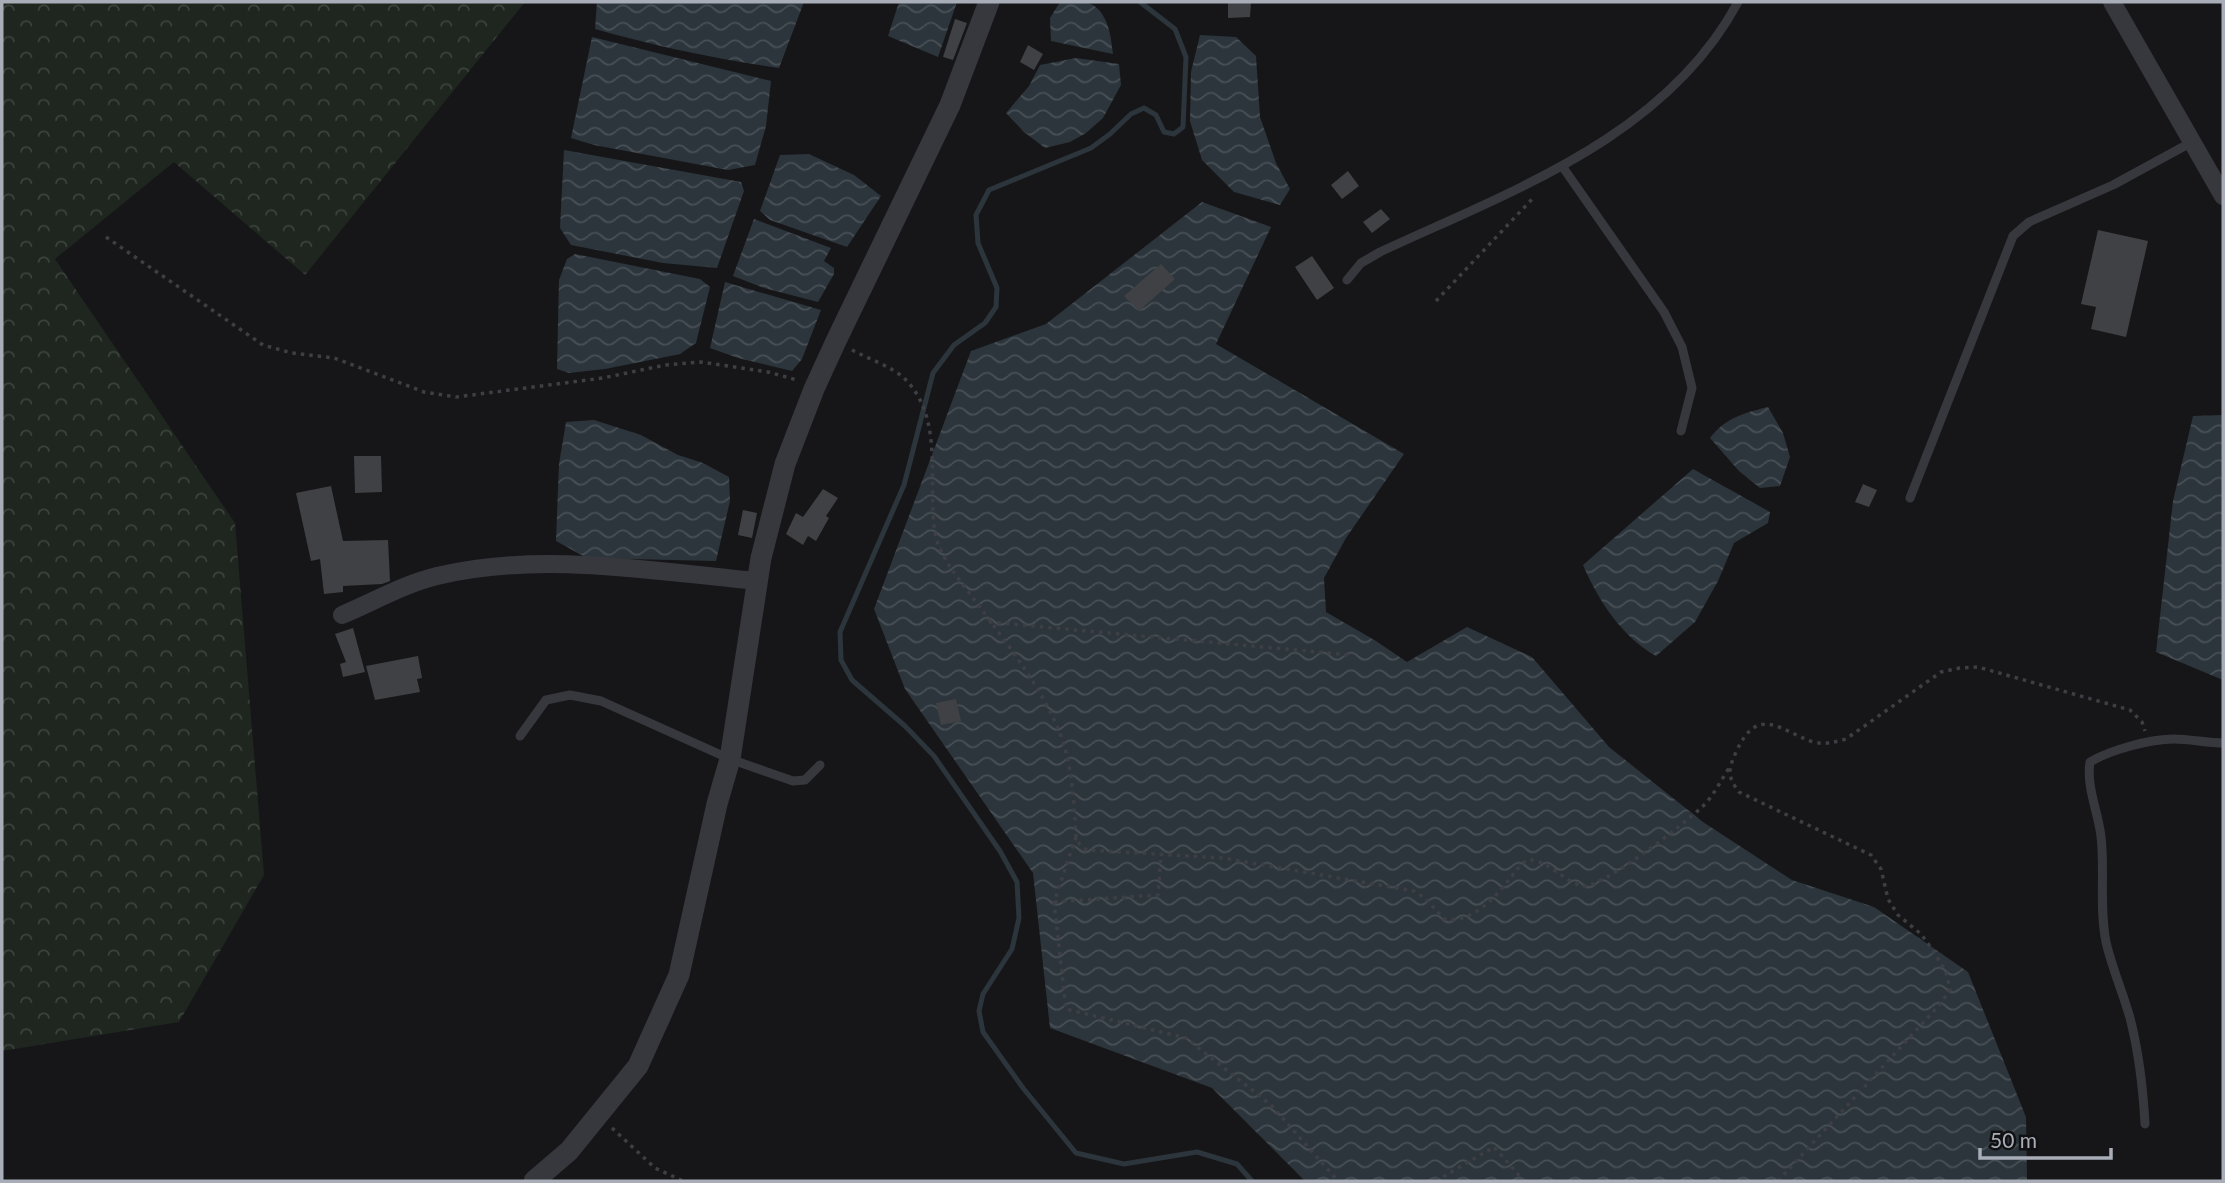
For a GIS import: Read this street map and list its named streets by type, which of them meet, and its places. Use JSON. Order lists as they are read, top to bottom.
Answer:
{
  "scale_bar": "50 m"
}
